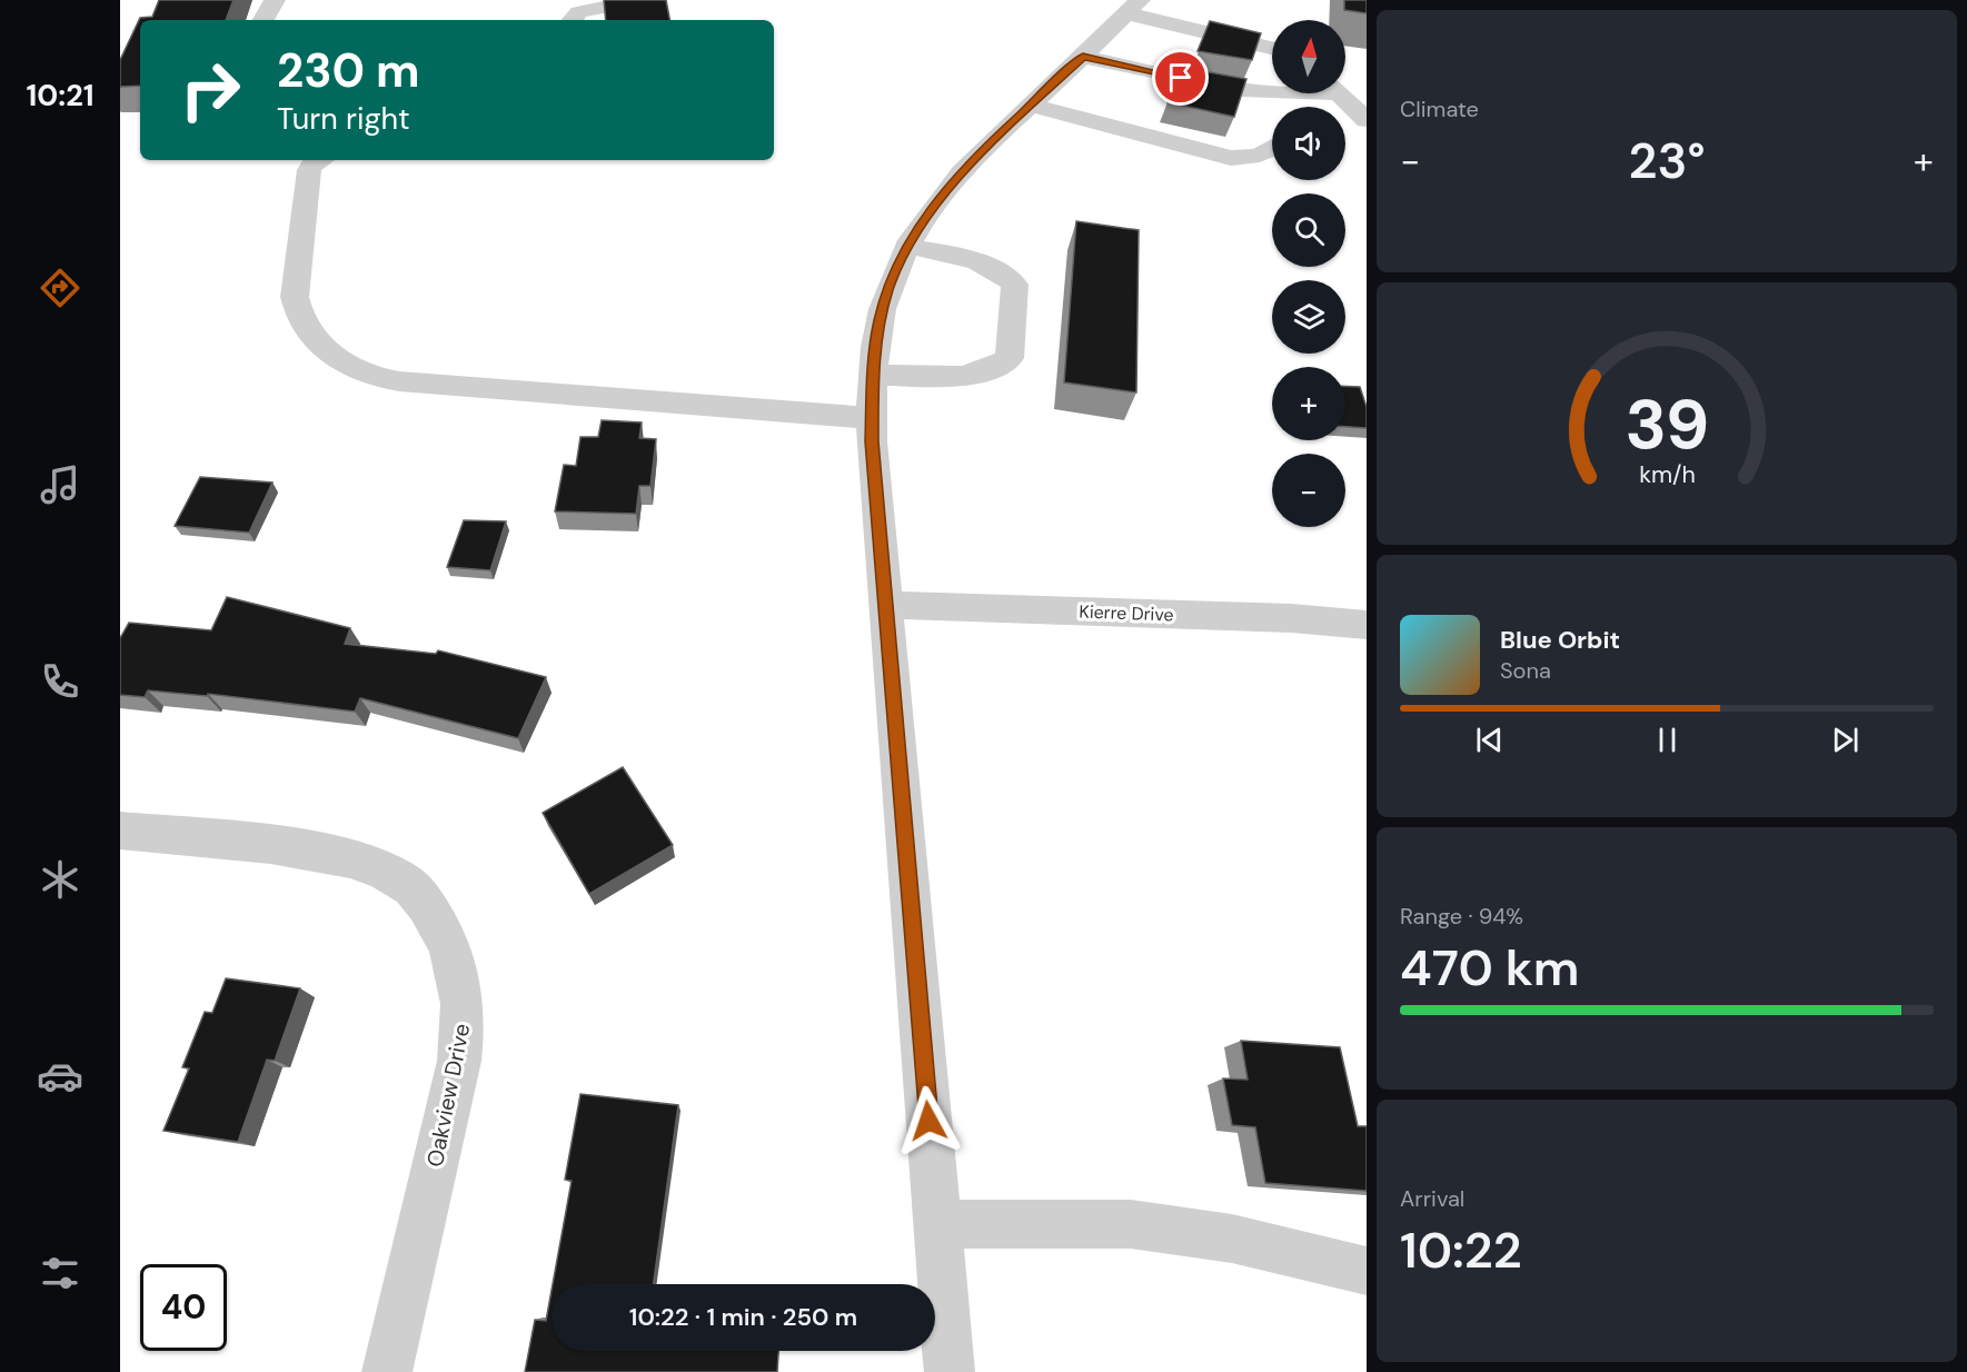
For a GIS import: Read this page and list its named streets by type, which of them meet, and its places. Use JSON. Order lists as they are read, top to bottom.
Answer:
{
  "streets": {
    "street": ["Kierre Drive", "Oakview Drive"]
  },
  "north": "top",
  "page": {
    "tabs": "10:21",
    "tile": [
      "Climate",
      ["Range · 94%", "470 km"],
      ["Arrival", "10:22"]
    ],
    "map_buttons": ["+", "−"],
    "turn": ["230 m", "Turn right"],
    "heat": ["−", "23°", "+"],
    "song": ["Blue Orbit", "Sona"],
    "limit": "40",
    "trip": "10:22 · 1 min · 250 m",
    "gauge": ["39", "km/h"]
  }
}
